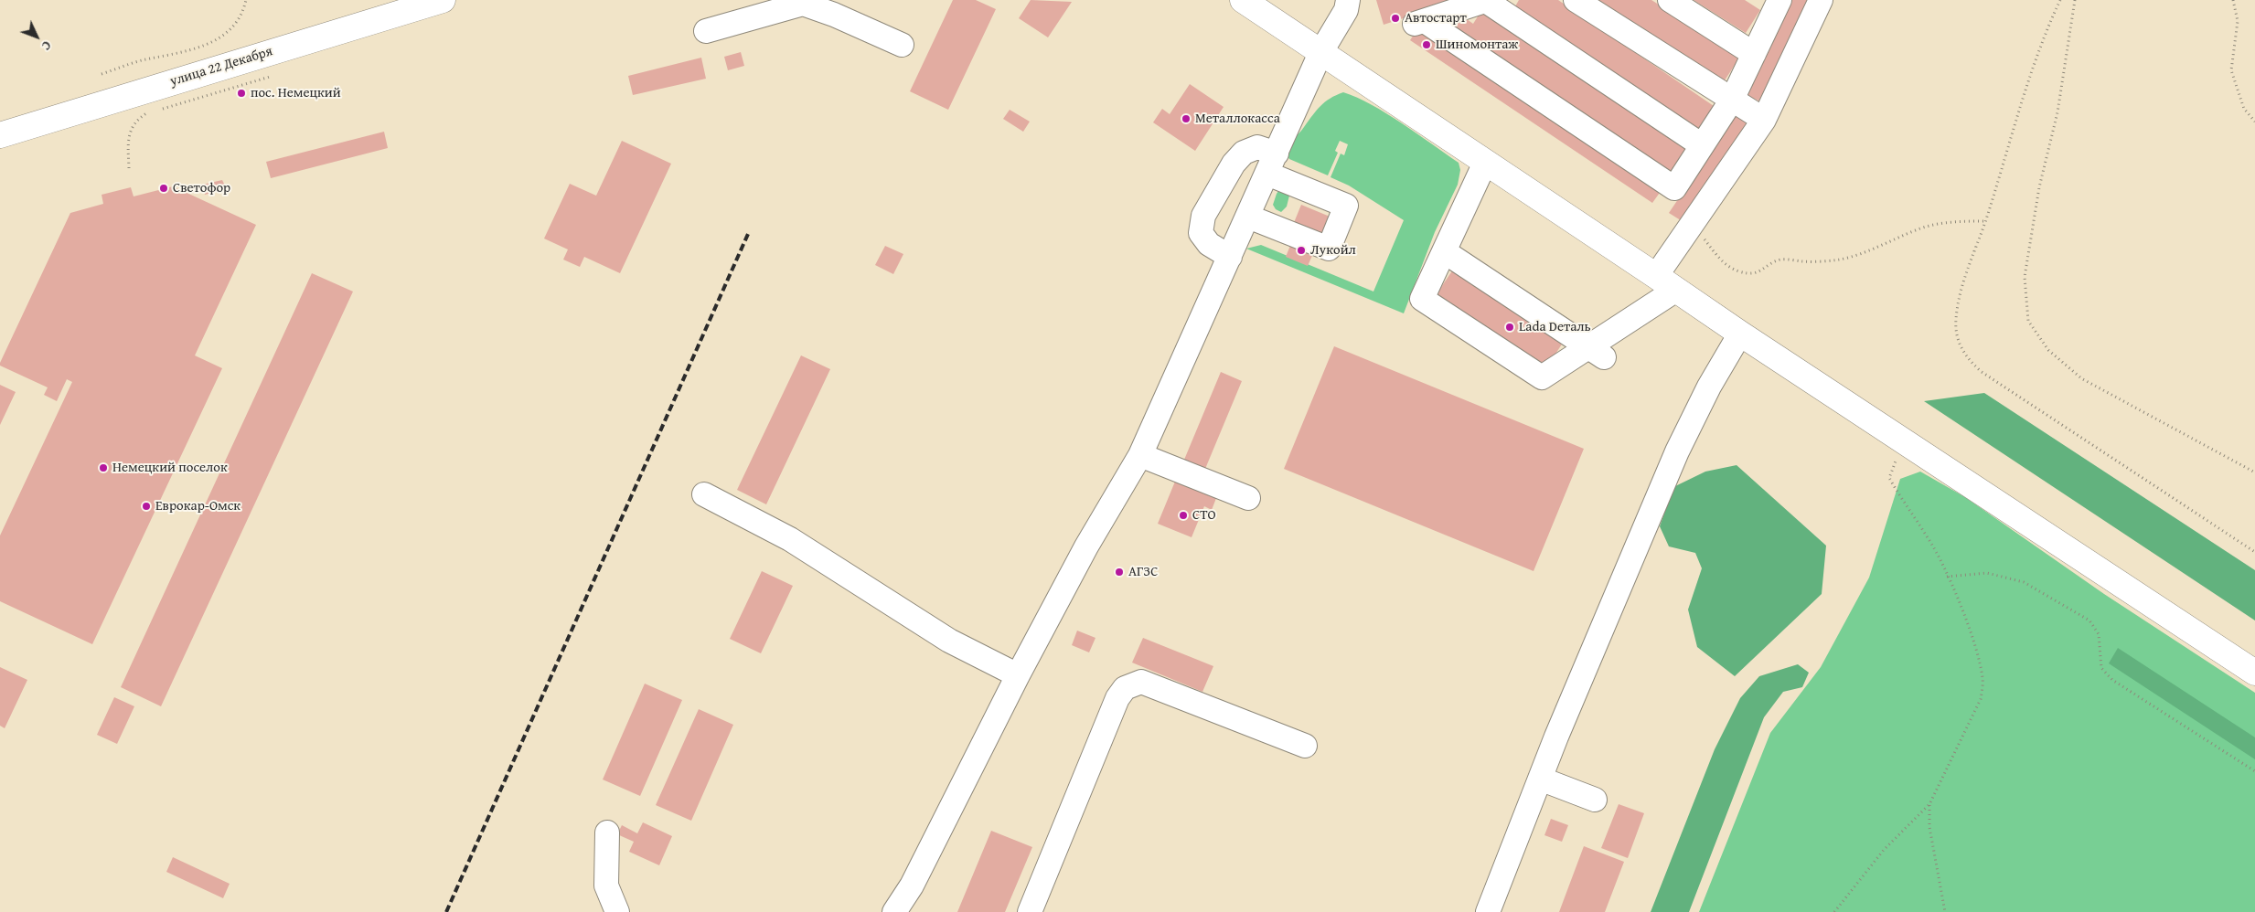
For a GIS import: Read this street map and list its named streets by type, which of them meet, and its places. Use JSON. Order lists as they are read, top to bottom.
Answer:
{
  "streets": {
    "main road": ["улица 22 Декабря"]
  },
  "places": [
    "Автостарт",
    "Шиномонтаж",
    "пос. Немецкий",
    "Металлокасса",
    "Светофор",
    "Лукойл",
    "Lada Dеталь",
    "Немецкий поселок",
    "Еврокар-Омск",
    "СТО",
    "АГЗС"
  ],
  "north": "bottom right"
}
